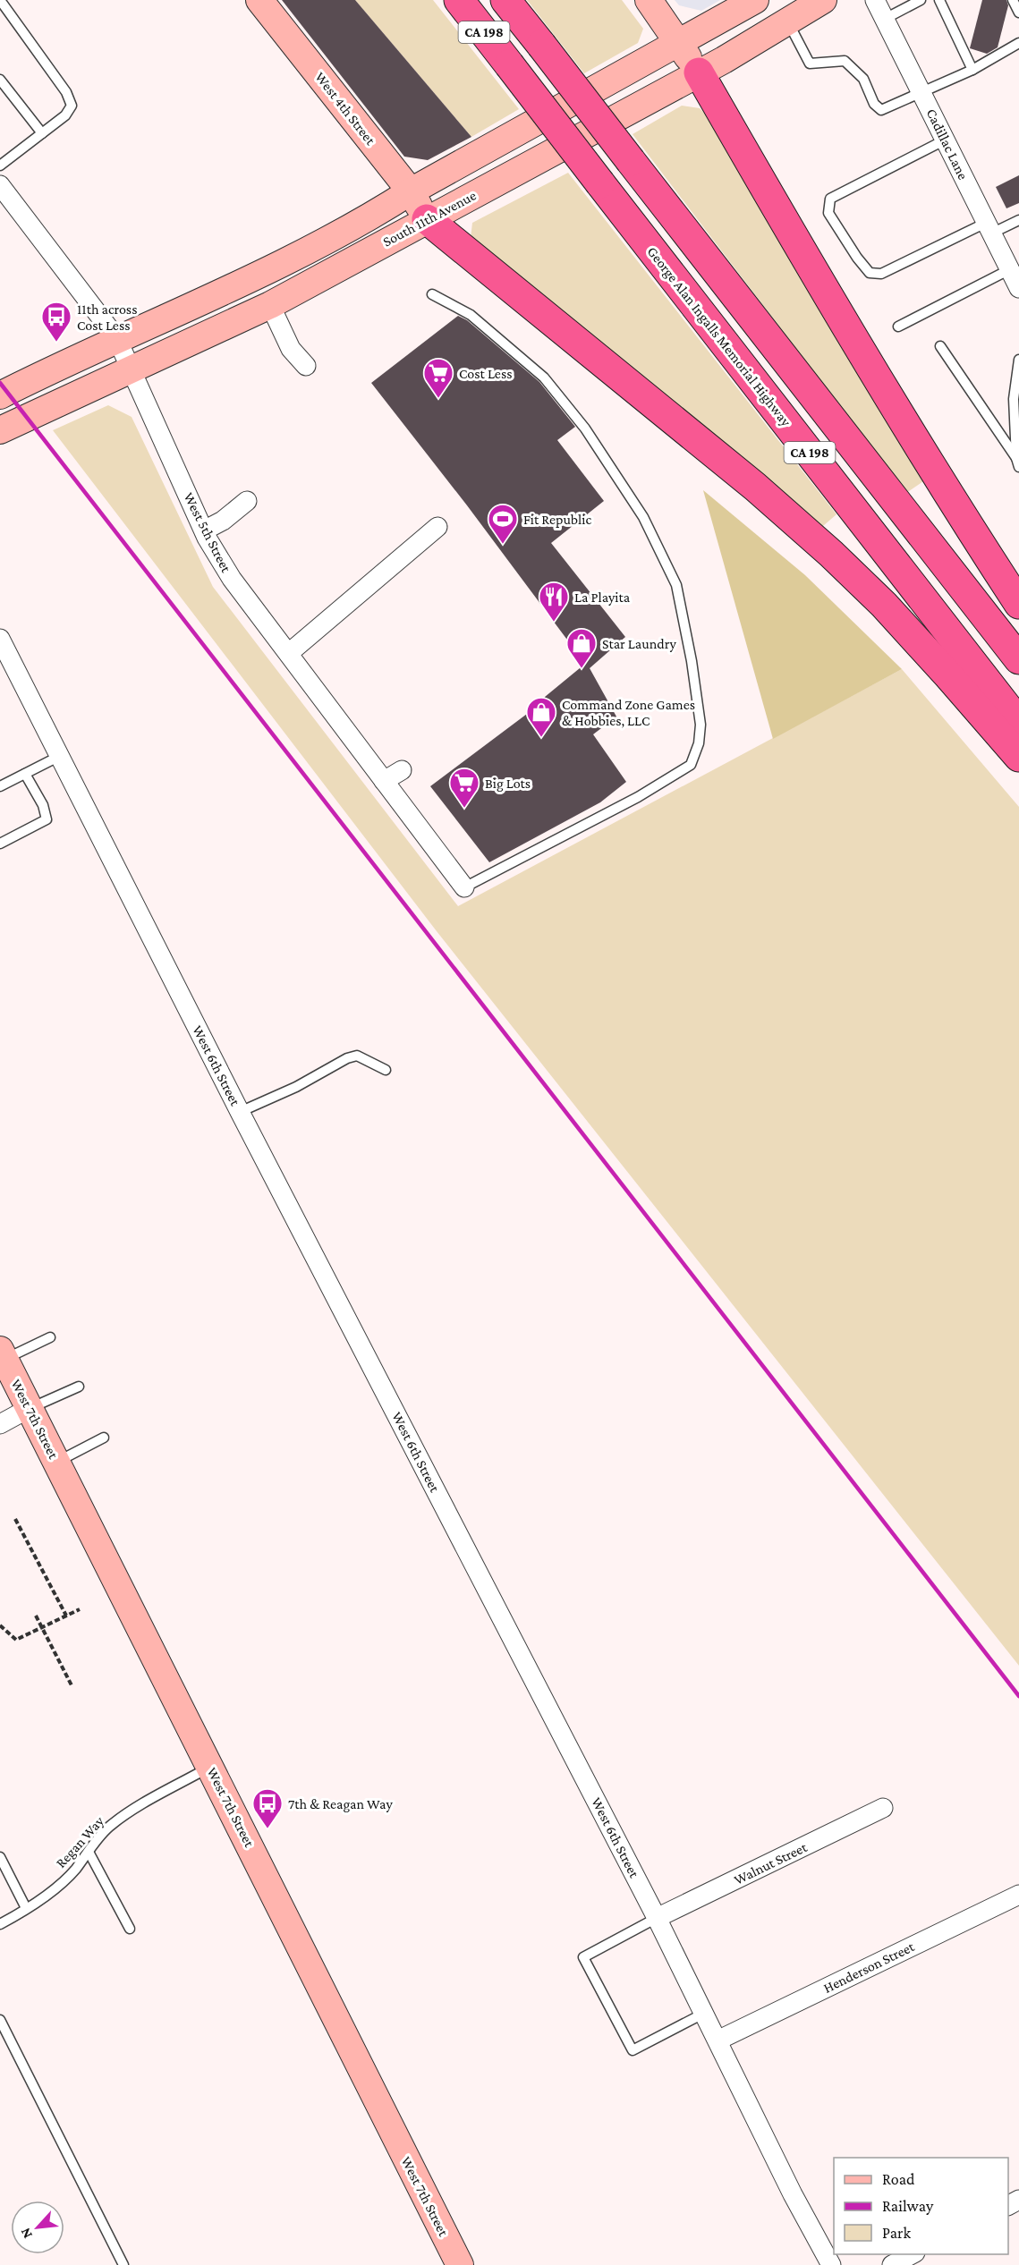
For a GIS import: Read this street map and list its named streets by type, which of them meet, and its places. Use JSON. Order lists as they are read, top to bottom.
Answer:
{
  "streets": {
    "highway": ["CA 198", "George Alan Ingalls Memorial Highway"],
    "main road": ["West 4th Street", "South 11th Avenue", "West 7th Street"],
    "street": [
      "Cadillac Lane",
      "West 5th Street",
      "West 6th Street",
      "Walnut Street",
      "Henderson Street"
    ],
    "lane": ["Regan Way"]
  },
  "crossings": [
    ["West 4th Street", "South 11th Avenue"],
    ["South 11th Avenue", "West 5th Street"],
    ["West 6th Street", "Walnut Street"],
    ["West 6th Street", "Henderson Street"],
    ["West 7th Street", "Regan Way"]
  ],
  "places": {
    "bus stop": ["11th across Cost Less", "7th & Reagan Way"],
    "supermarket": ["Cost Less", "Big Lots"],
    "sports": ["Fit Republic"],
    "restaurant": ["La Playita"],
    "shop": ["Star Laundry", "Command Zone Games & Hobbies, LLC"]
  },
  "legend": ["Road", "Railway", "Park"],
  "north": "bottom left"
}
